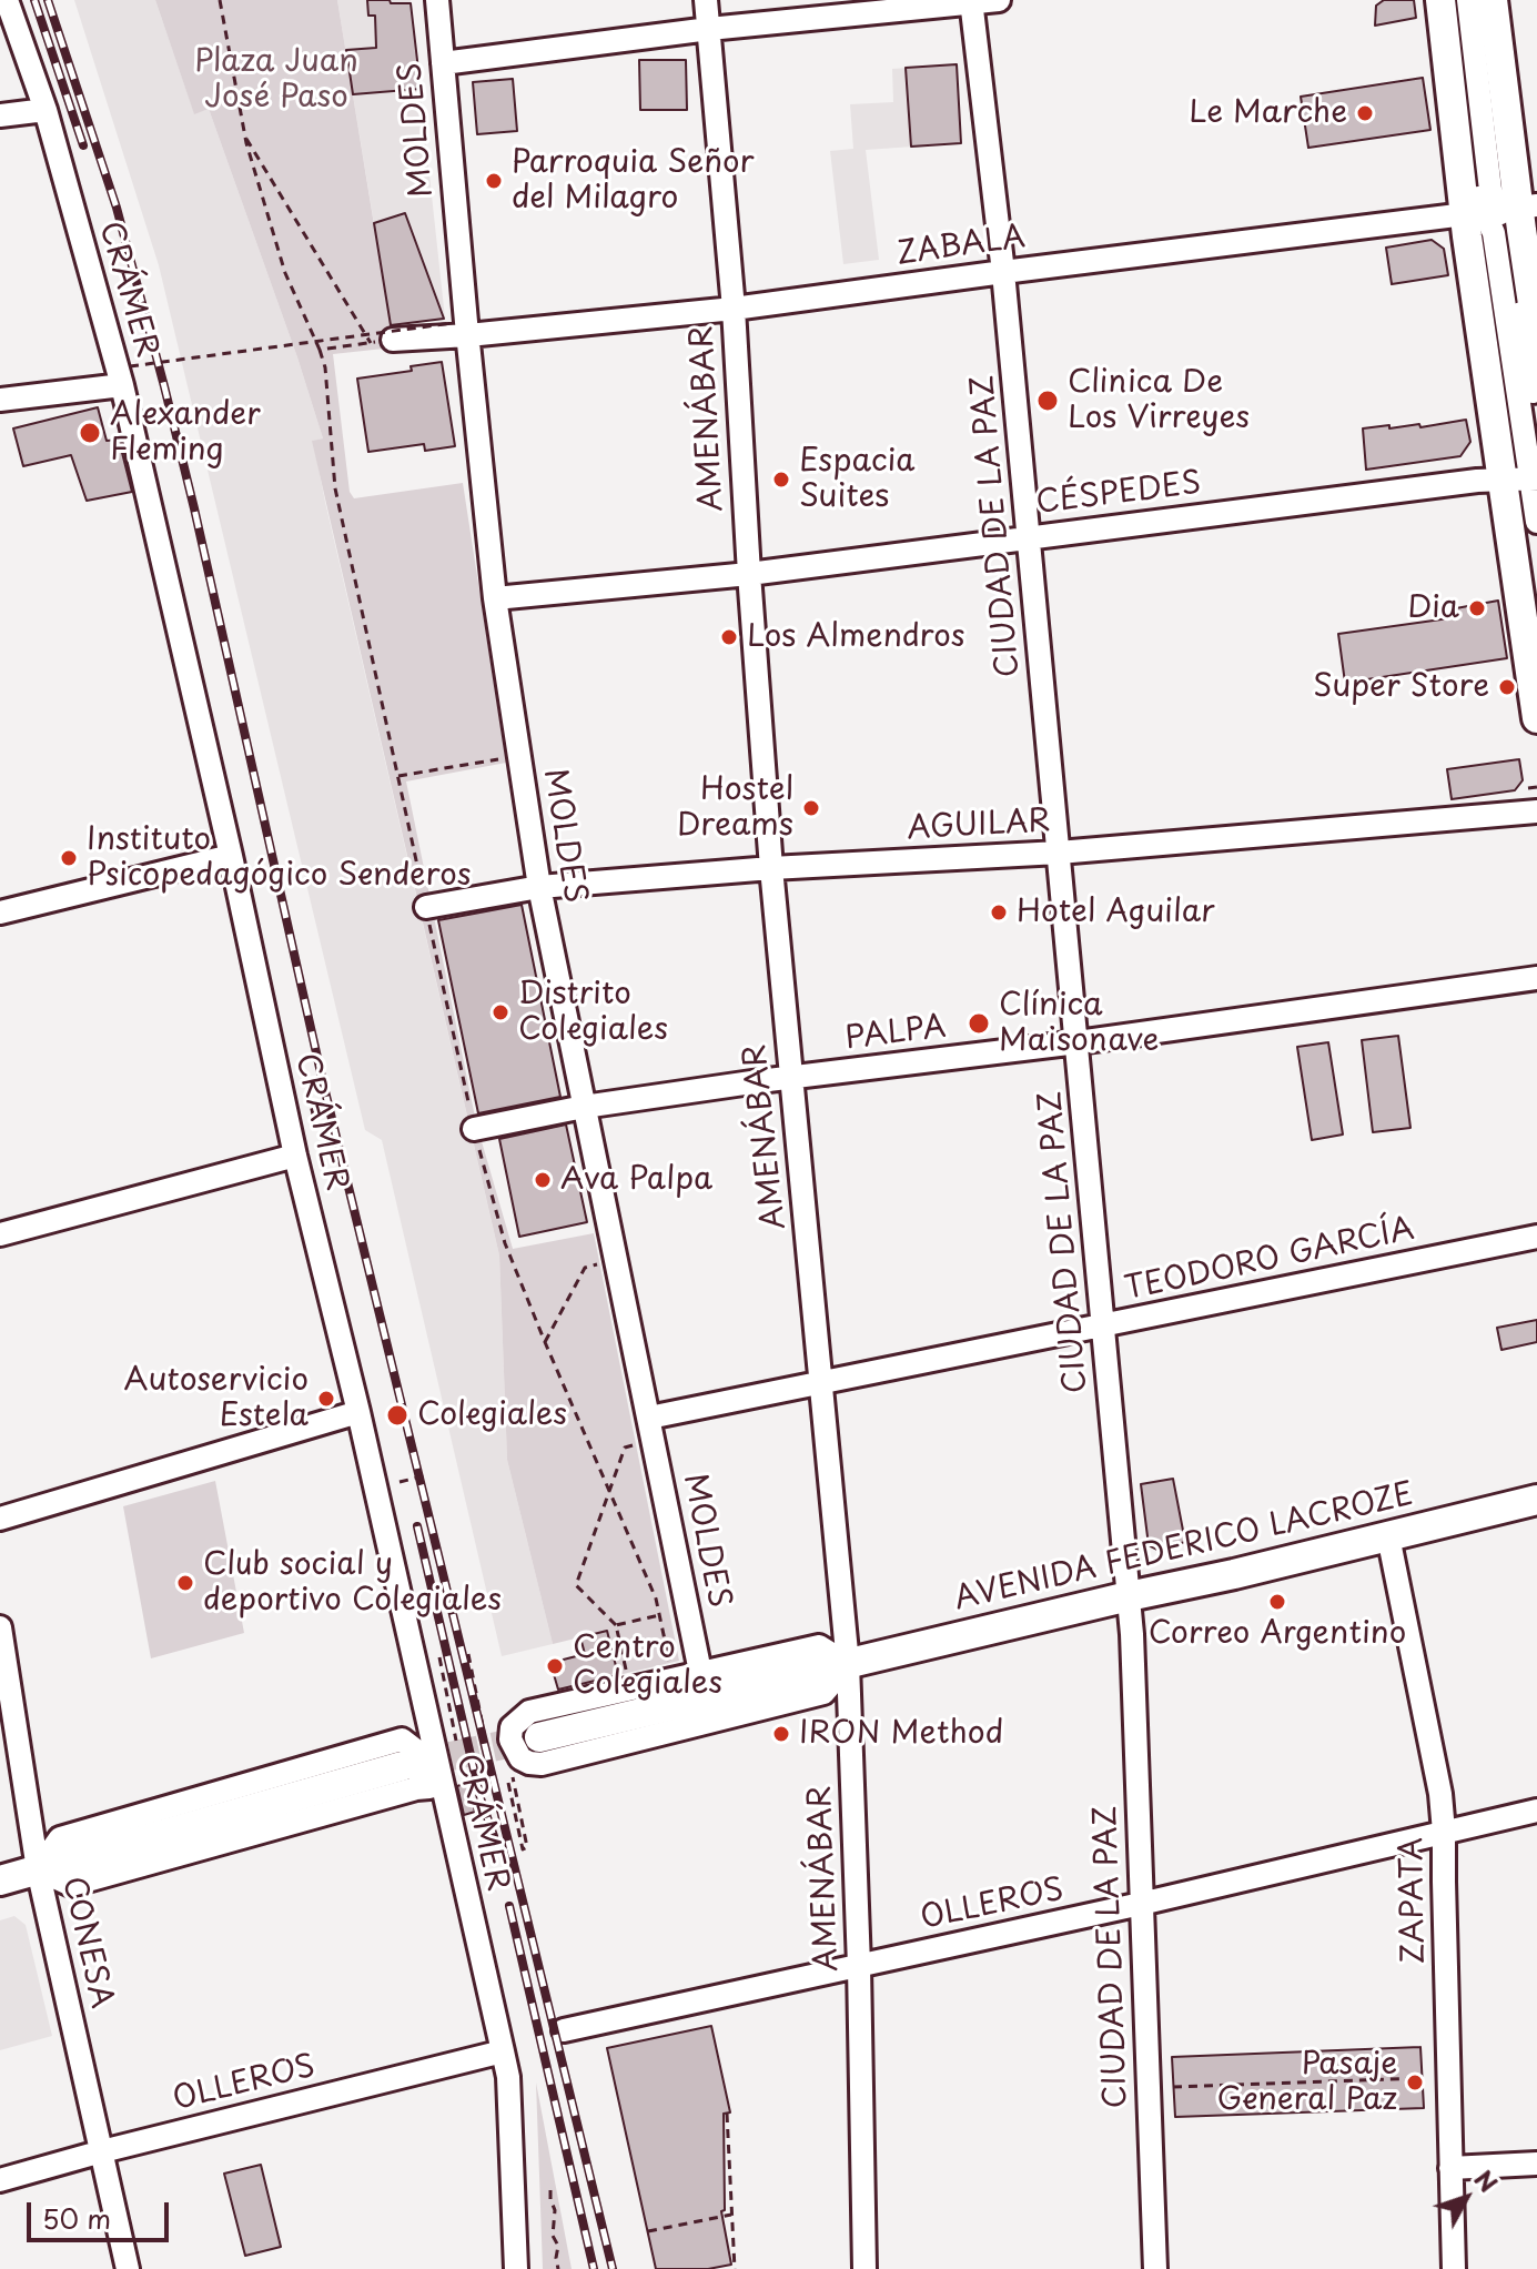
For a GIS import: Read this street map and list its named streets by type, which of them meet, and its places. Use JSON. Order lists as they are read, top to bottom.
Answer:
{
  "streets": {
    "main road": ["AVENIDA FEDERICO LACROZE"],
    "street": [
      "MOLDES",
      "ZABALA",
      "CRÁMER",
      "AMENÁBAR",
      "CÉSPEDES",
      "CIUDAD DE LA PAZ",
      "AGUILAR",
      "PALPA",
      "TEODORO GARCÍA",
      "ZAPATA",
      "OLLEROS",
      "CONESA"
    ]
  },
  "crossings": [
    ["MOLDES", "ZABALA"],
    ["MOLDES", "CÉSPEDES"],
    ["MOLDES", "AGUILAR"],
    ["MOLDES", "PALPA"],
    ["MOLDES", "TEODORO GARCÍA"],
    ["ZABALA", "AMENÁBAR"],
    ["ZABALA", "CIUDAD DE LA PAZ"],
    ["CRÁMER", "OLLEROS"],
    ["AMENÁBAR", "CÉSPEDES"],
    ["AMENÁBAR", "AGUILAR"],
    ["AMENÁBAR", "PALPA"],
    ["AMENÁBAR", "TEODORO GARCÍA"],
    ["AMENÁBAR", "AVENIDA FEDERICO LACROZE"],
    ["AMENÁBAR", "OLLEROS"],
    ["CÉSPEDES", "CIUDAD DE LA PAZ"],
    ["CIUDAD DE LA PAZ", "AGUILAR"],
    ["CIUDAD DE LA PAZ", "PALPA"],
    ["CIUDAD DE LA PAZ", "TEODORO GARCÍA"],
    ["CIUDAD DE LA PAZ", "AVENIDA FEDERICO LACROZE"],
    ["CIUDAD DE LA PAZ", "OLLEROS"],
    ["AVENIDA FEDERICO LACROZE", "ZAPATA"],
    ["ZAPATA", "OLLEROS"],
    ["OLLEROS", "CONESA"]
  ],
  "parks": ["Plaza Juan José Paso"],
  "places": [
    "Le Marche",
    "Parroquia Señor del Milagro",
    "Clinica De Los Virreyes",
    "Alexander Fleming",
    "Espacia Suites",
    "Dia",
    "Los Almendros",
    "Super Store",
    "Hostel Dreams",
    "Instituto Psicopedagógico Senderos",
    "Hotel Aguilar",
    "Distrito Colegiales",
    "Clínica Maisonave",
    "Ava Palpa",
    "Autoservicio Estela",
    "Colegiales",
    "Club social y deportivo Colegiales",
    "Correo Argentino",
    "Centro Colegiales",
    "IRON Method",
    "Pasaje General Paz"
  ],
  "scale_bar": "50 m",
  "north": "top right"
}
